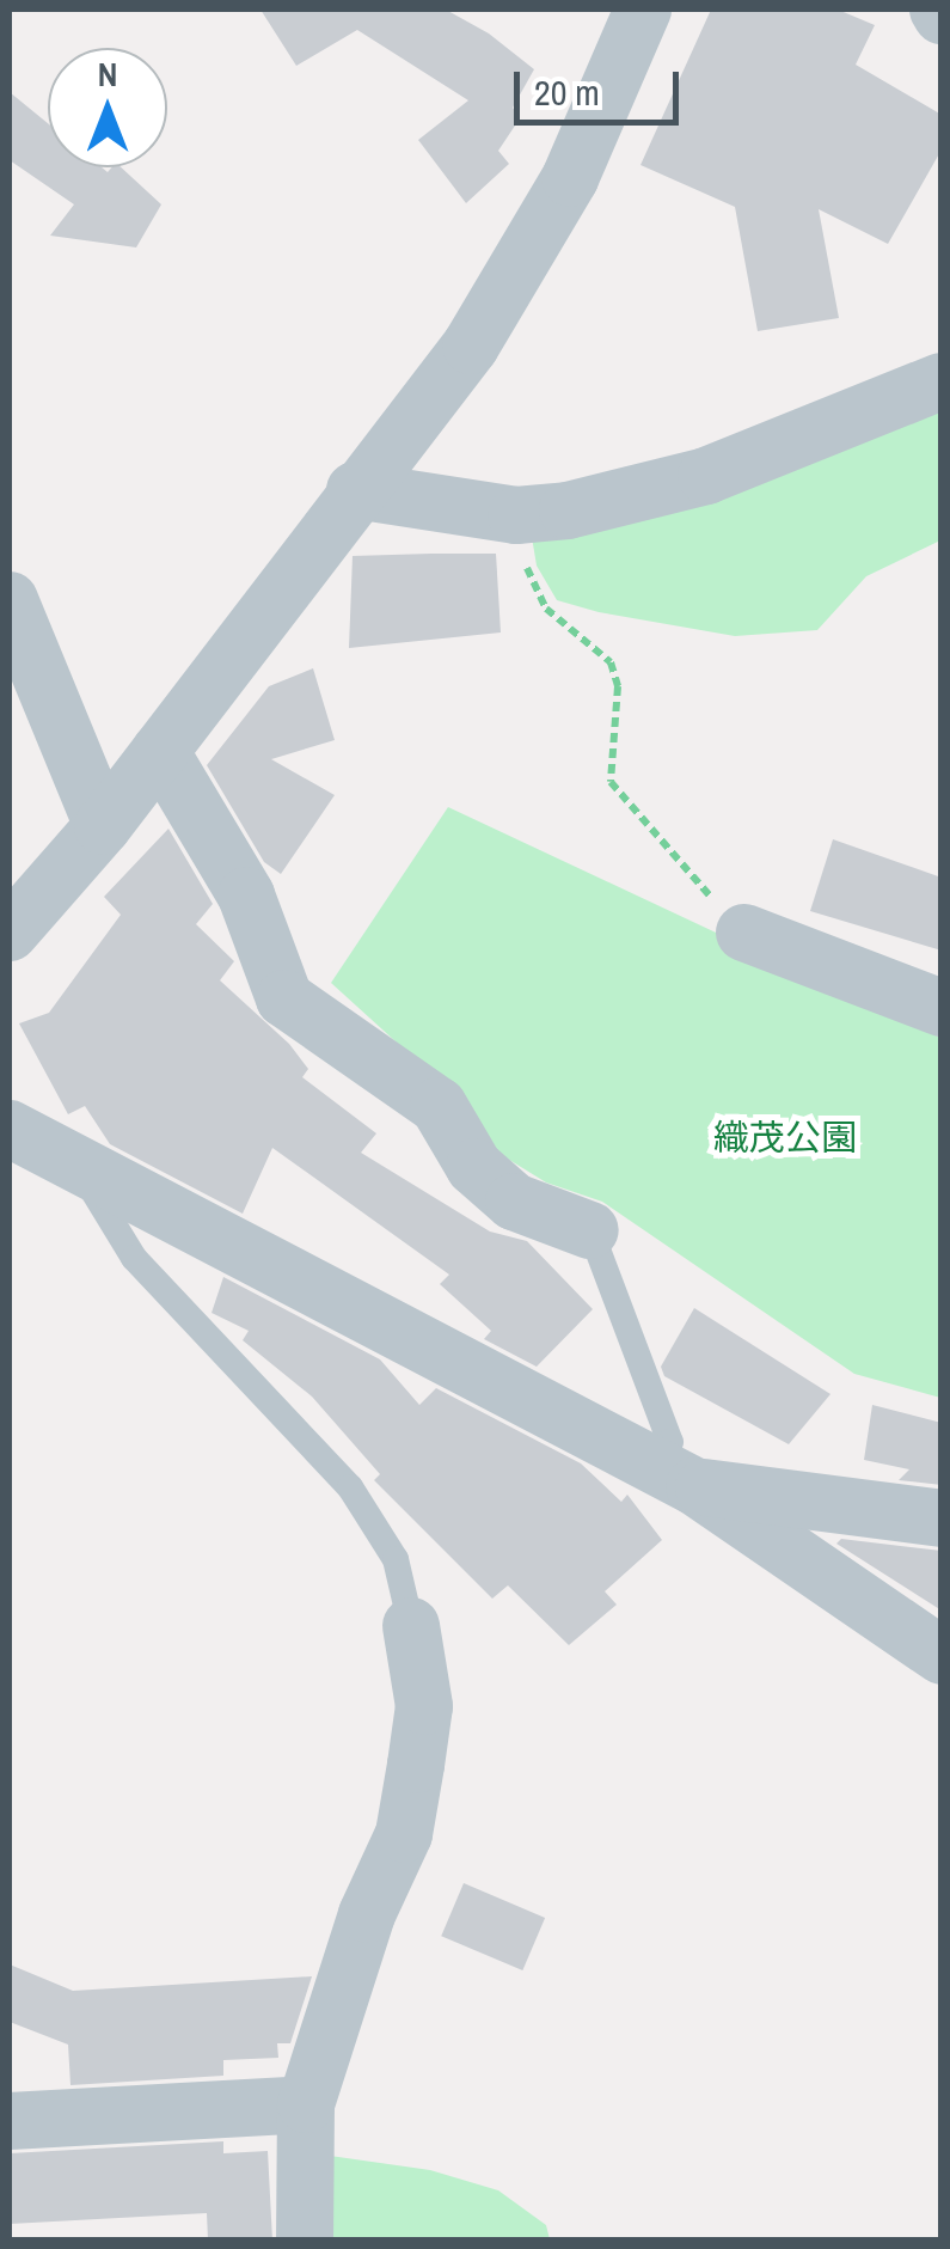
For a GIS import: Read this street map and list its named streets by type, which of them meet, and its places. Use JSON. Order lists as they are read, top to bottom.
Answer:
{
  "parks": ["織茂公園"],
  "scale_bar": "20 m",
  "north": "top"
}
